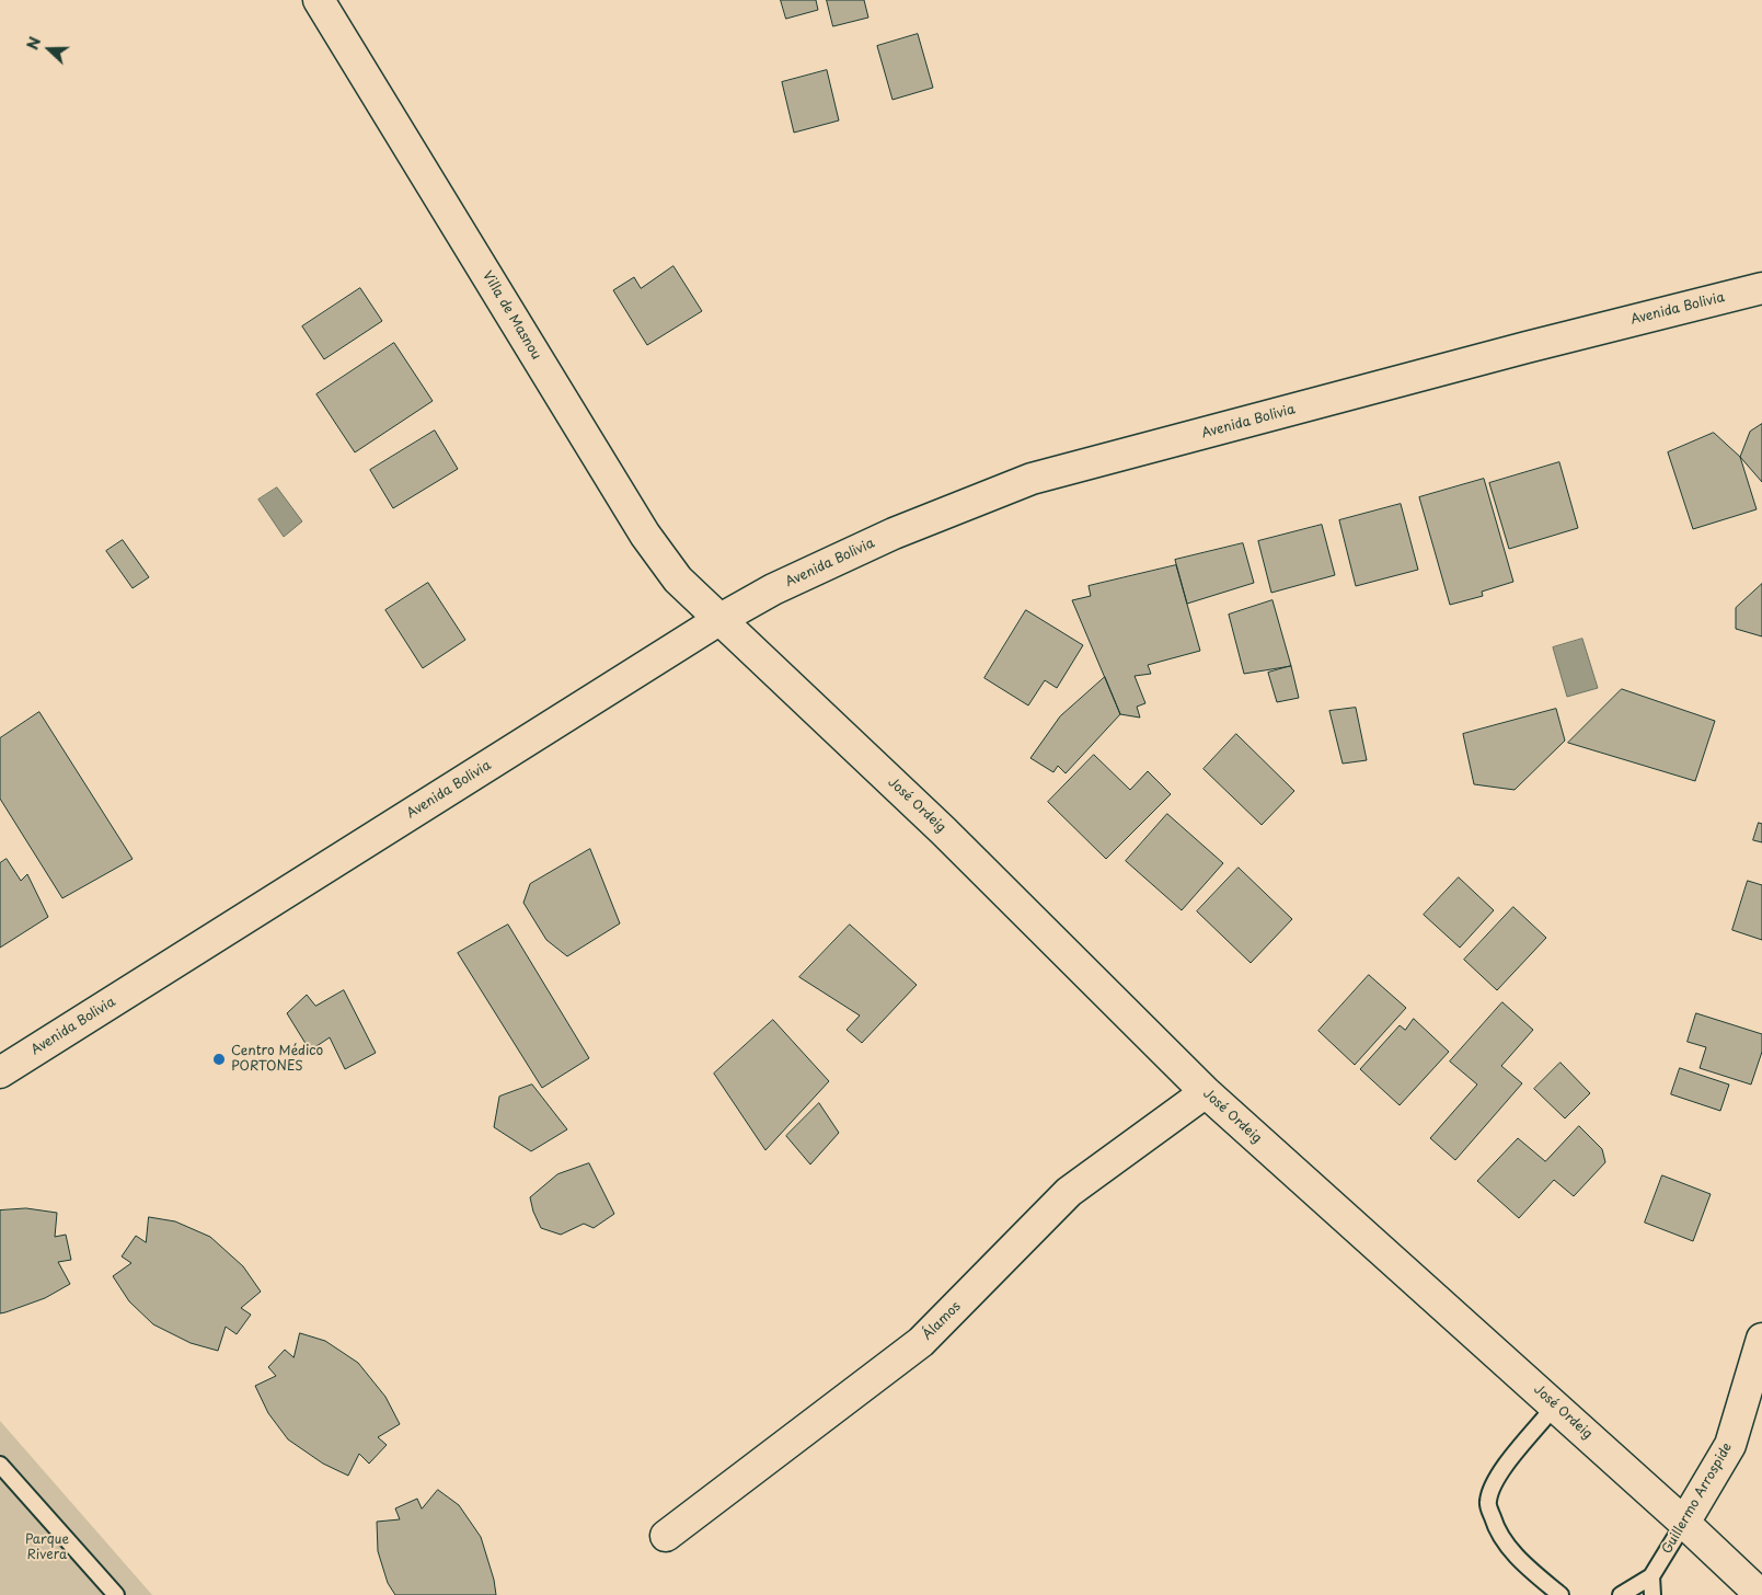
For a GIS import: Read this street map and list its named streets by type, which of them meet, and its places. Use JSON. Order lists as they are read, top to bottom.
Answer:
{
  "streets": {
    "street": [
      "Avenida Bolivia",
      "Villa de Masnou",
      "José Ordeig",
      "Álamos",
      "Guillermo Arrospide"
    ]
  },
  "crossings": [
    ["Avenida Bolivia", "Villa de Masnou"],
    ["Avenida Bolivia", "José Ordeig"],
    ["Villa de Masnou", "José Ordeig"],
    ["José Ordeig", "Álamos"],
    ["José Ordeig", "Guillermo Arrospide"]
  ],
  "parks": ["Parque Rivera"],
  "places": ["Centro Médico PORTONES"],
  "north": "left"
}
